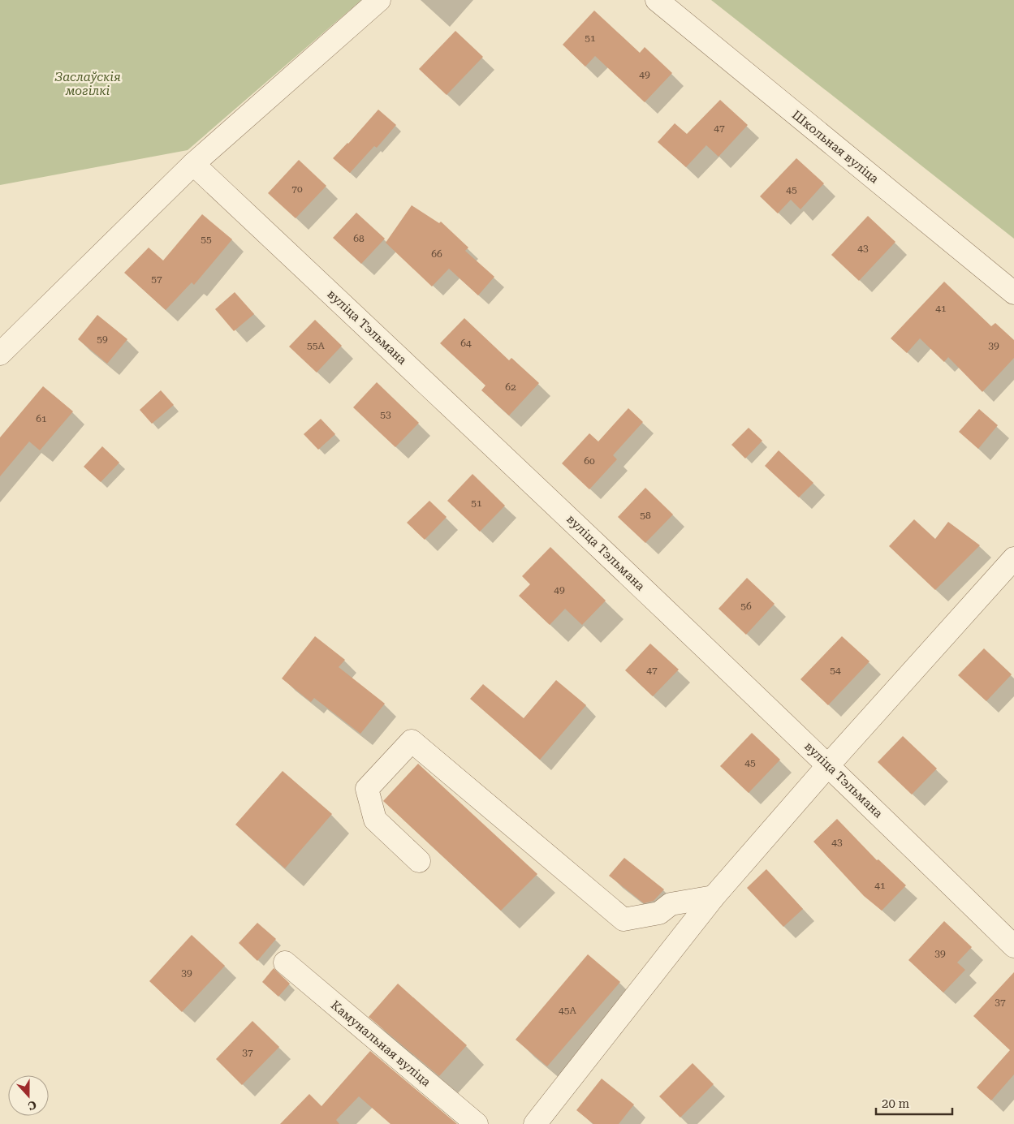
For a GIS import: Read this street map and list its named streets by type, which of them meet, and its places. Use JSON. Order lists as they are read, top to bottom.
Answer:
{
  "streets": {
    "street": ["Школьная вуліца", "вуліца Тэльмана", "Камунальная вуліца"]
  },
  "parks": ["Заслаўскія могілкі"],
  "house_numbers": [
    "51",
    "49",
    "47",
    "70",
    "45",
    "68",
    "55",
    "43",
    "66",
    "57",
    "41",
    "59",
    "64",
    "55А",
    "39",
    "62",
    "53",
    "61",
    "60",
    "51",
    "58",
    "49",
    "56",
    "47",
    "54",
    "45",
    "43",
    "41",
    "39",
    "39",
    "37",
    "45А",
    "37"
  ],
  "scale_bar": "20 m",
  "north": "bottom"
}
